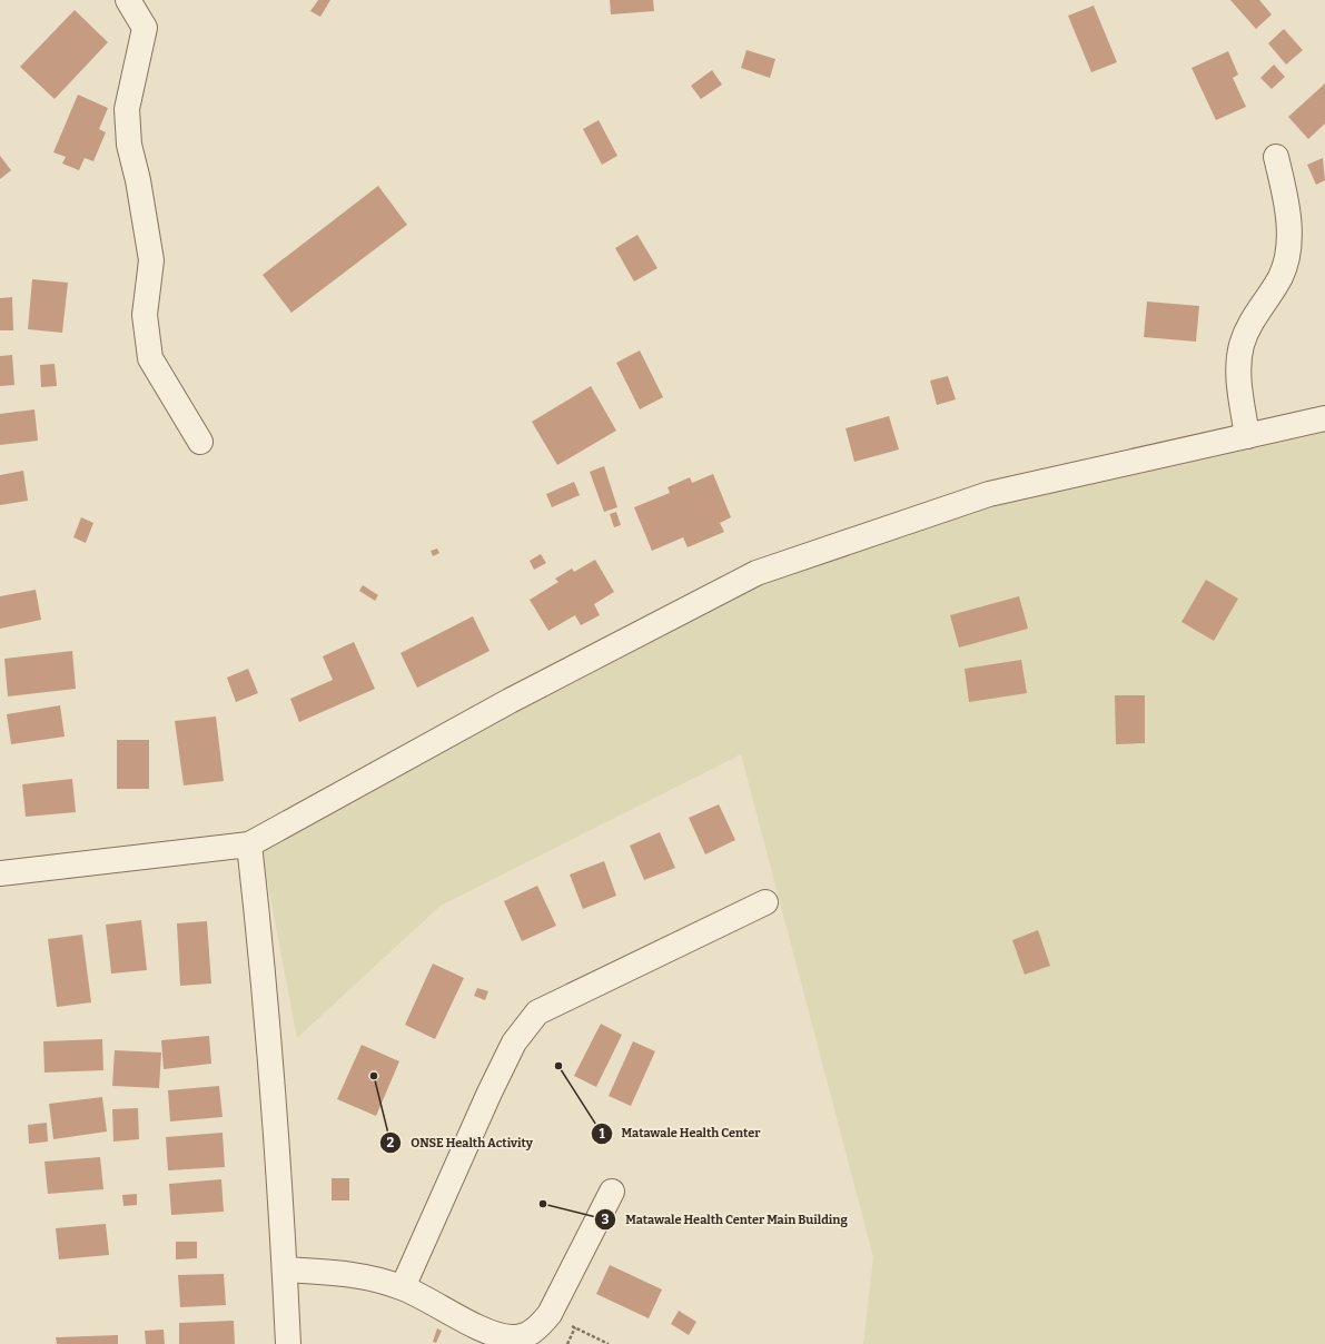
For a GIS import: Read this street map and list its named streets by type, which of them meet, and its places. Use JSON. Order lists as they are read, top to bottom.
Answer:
{
  "places": ["Matawale Health Center", "ONSE Health Activity", "Matawale Health Center Main Building"]
}
